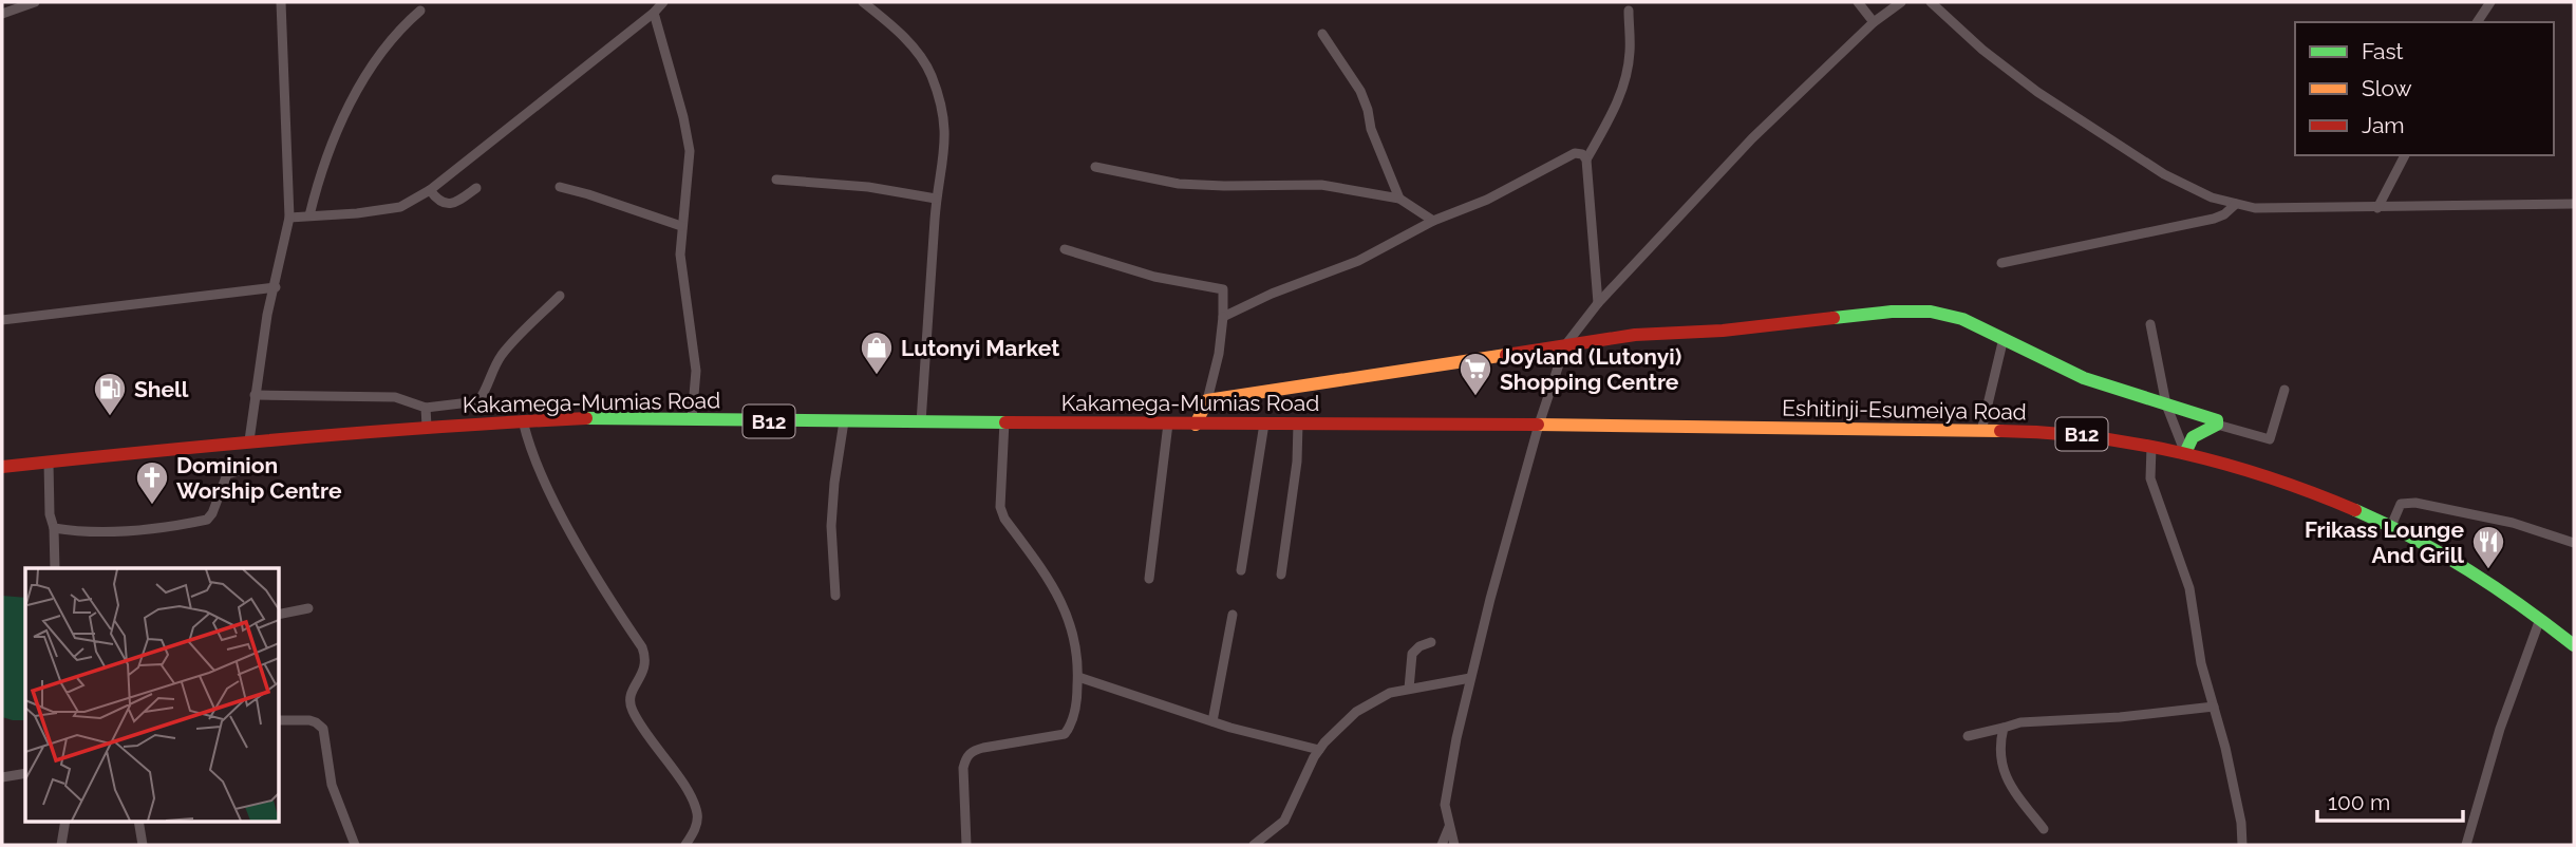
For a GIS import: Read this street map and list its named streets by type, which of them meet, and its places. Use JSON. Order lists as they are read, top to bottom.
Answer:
{
  "streets": {
    "main road": ["Kakamega-Mumias Road", "Eshitinji-Esumeiya Road", "B12"]
  },
  "crossings": [
    ["Kakamega-Mumias Road", "Eshitinji-Esumeiya Road"]
  ],
  "places": {
    "shop": ["Lutonyi Market"],
    "supermarket": ["Joyland (Lutonyi) Shopping Centre"],
    "fuel station": ["Shell"],
    "church": ["Dominion Worship Centre"],
    "restaurant": ["Frikass Lounge And Grill"]
  },
  "legend": ["Fast", "Slow", "Jam"],
  "scale_bar": "100 m"
}
